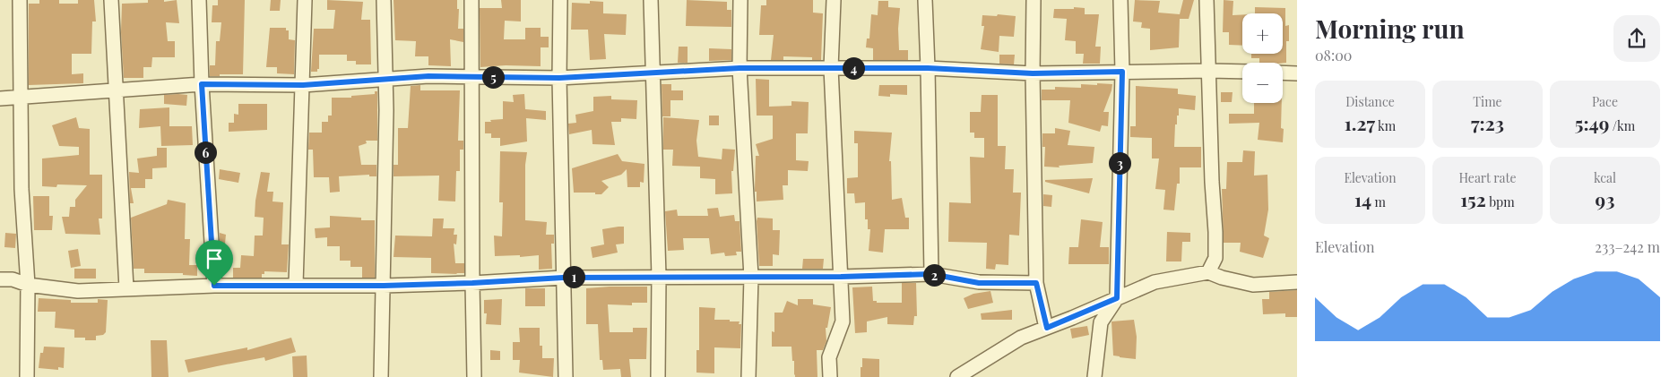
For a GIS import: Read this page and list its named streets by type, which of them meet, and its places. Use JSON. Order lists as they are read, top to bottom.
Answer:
{
  "page": {
    "heading": ["Morning run", "08:00"],
    "map_buttons": ["+", "−"],
    "pins": [
      "4",
      "5",
      "6",
      "3",
      "2",
      "1"
    ],
    "stats": [
      ["Distance", "1.27 km"],
      ["Time", "7:23"],
      ["Pace", "5:49 /km"],
      ["Elevation", "14 m"],
      ["Heart rate", "152 bpm"],
      ["kcal", "93"]
    ],
    "chart": ["Elevation", "233–242 m"]
  }
}
